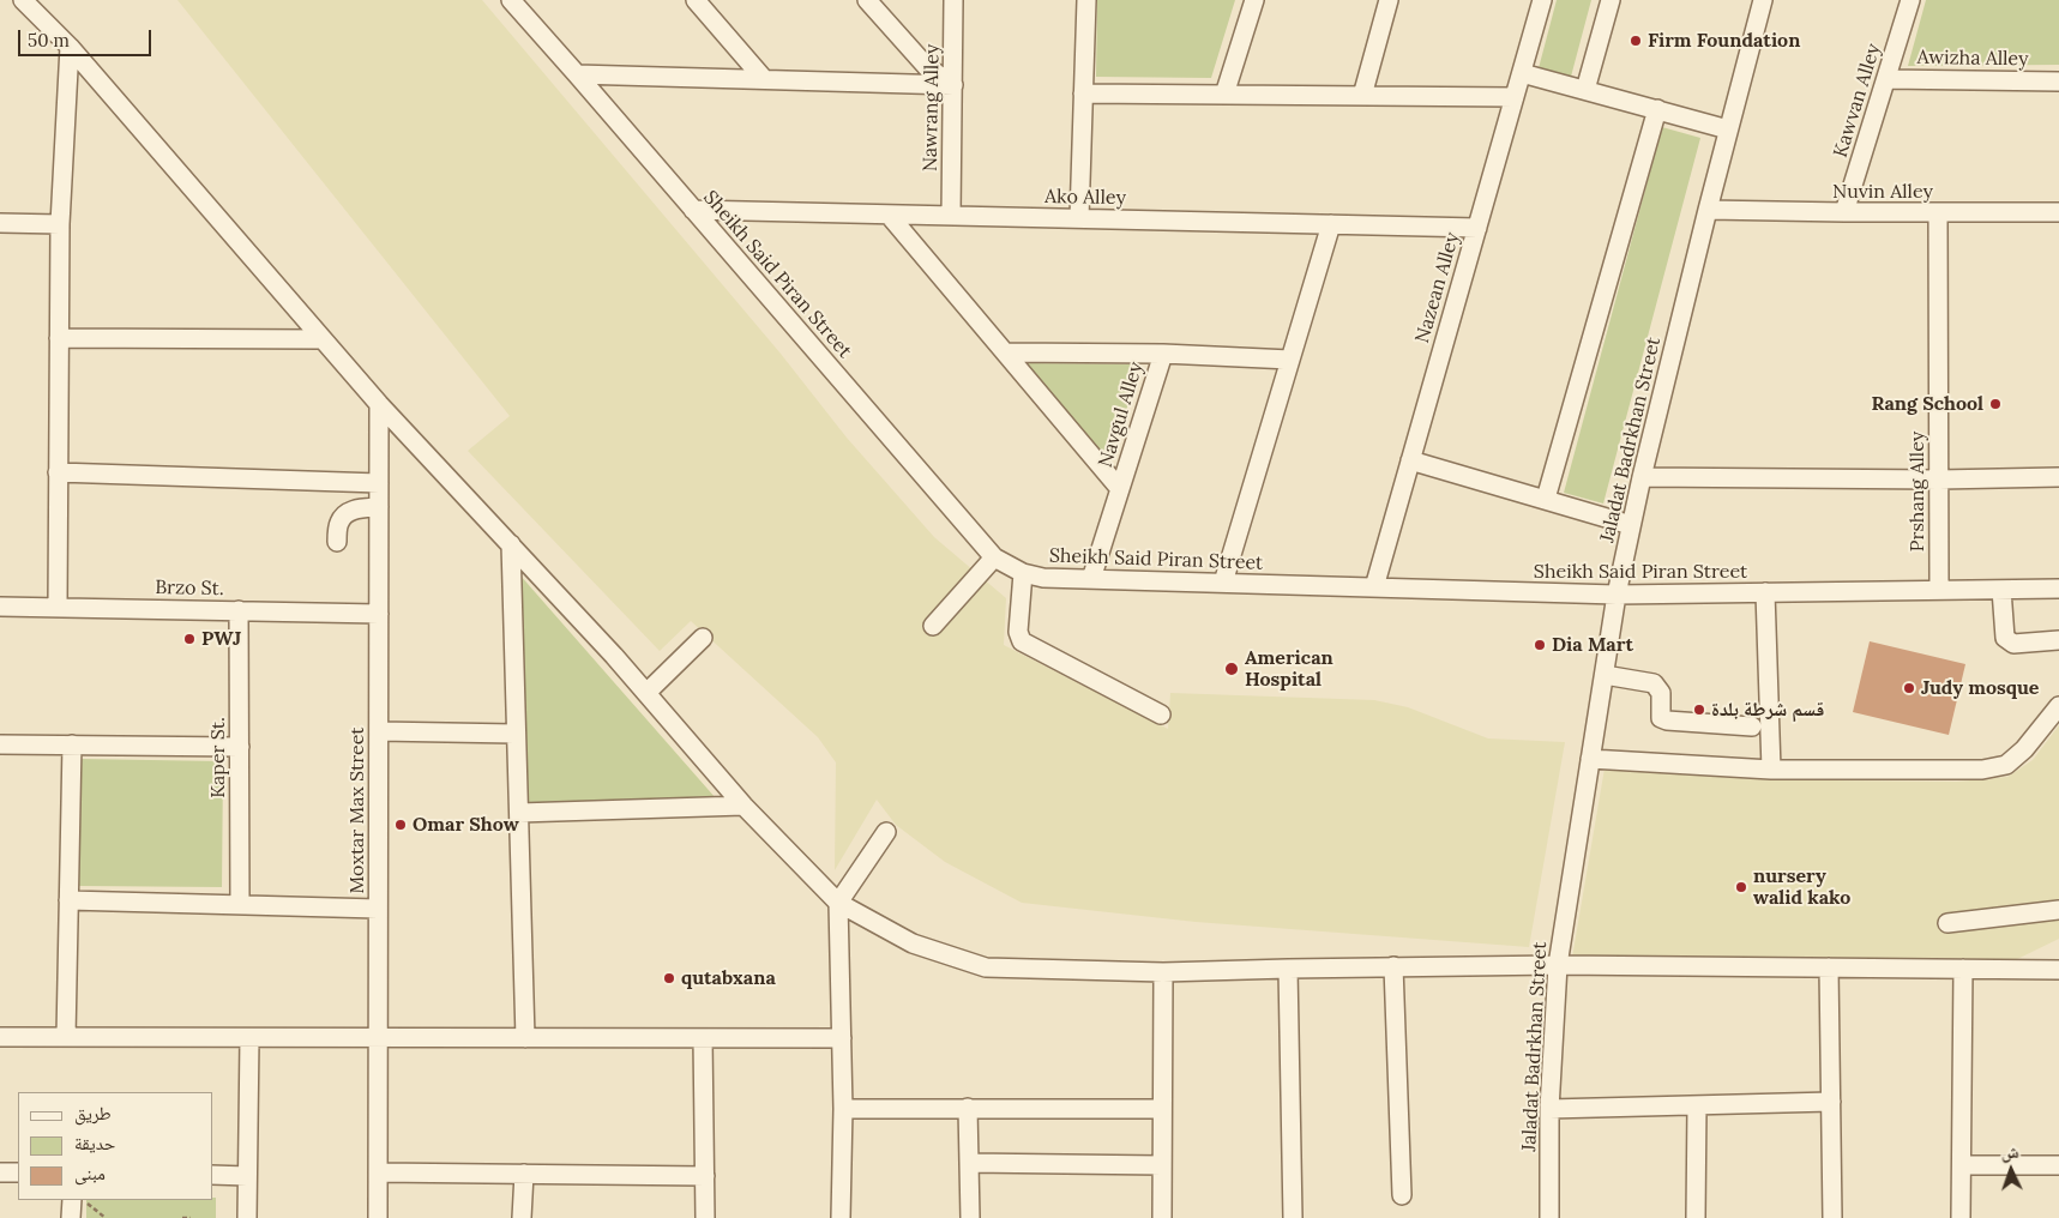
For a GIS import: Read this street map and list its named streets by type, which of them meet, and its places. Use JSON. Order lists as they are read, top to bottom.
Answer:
{
  "streets": {
    "street": [
      "Awizha Alley",
      "Kawvan Alley",
      "Nawrang Alley",
      "Nuvin Alley",
      "Ako Alley",
      "Sheikh Said Piran Street",
      "Nazean Alley",
      "Navgul Alley",
      "Jaladat Badrkhan Street",
      "Prshang Alley",
      "Brzo St.",
      "Kaper St.",
      "Moxtar Max Street"
    ]
  },
  "crossings": [
    ["Awizha Alley", "Kawvan Alley"],
    ["Kawvan Alley", "Nuvin Alley"],
    ["Nawrang Alley", "Ako Alley"],
    ["Nuvin Alley", "Jaladat Badrkhan Street"],
    ["Nuvin Alley", "Prshang Alley"],
    ["Ako Alley", "Sheikh Said Piran Street"],
    ["Ako Alley", "Nazean Alley"],
    ["Sheikh Said Piran Street", "Nazean Alley"],
    ["Sheikh Said Piran Street", "Navgul Alley"],
    ["Sheikh Said Piran Street", "Jaladat Badrkhan Street"],
    ["Sheikh Said Piran Street", "Prshang Alley"],
    ["Brzo St.", "Kaper St."],
    ["Brzo St.", "Moxtar Max Street"]
  ],
  "places": [
    "Firm Foundation",
    "Rang School",
    "PWJ",
    "Dia Mart",
    "American Hospital",
    "Judy mosque",
    "قسم شرطة بلدة",
    "Omar Show",
    "nursery walid kako",
    "qutabxana"
  ],
  "legend": ["طريق", "حديقة", "مبنى"],
  "scale_bar": "50 m",
  "north": "top"
}
